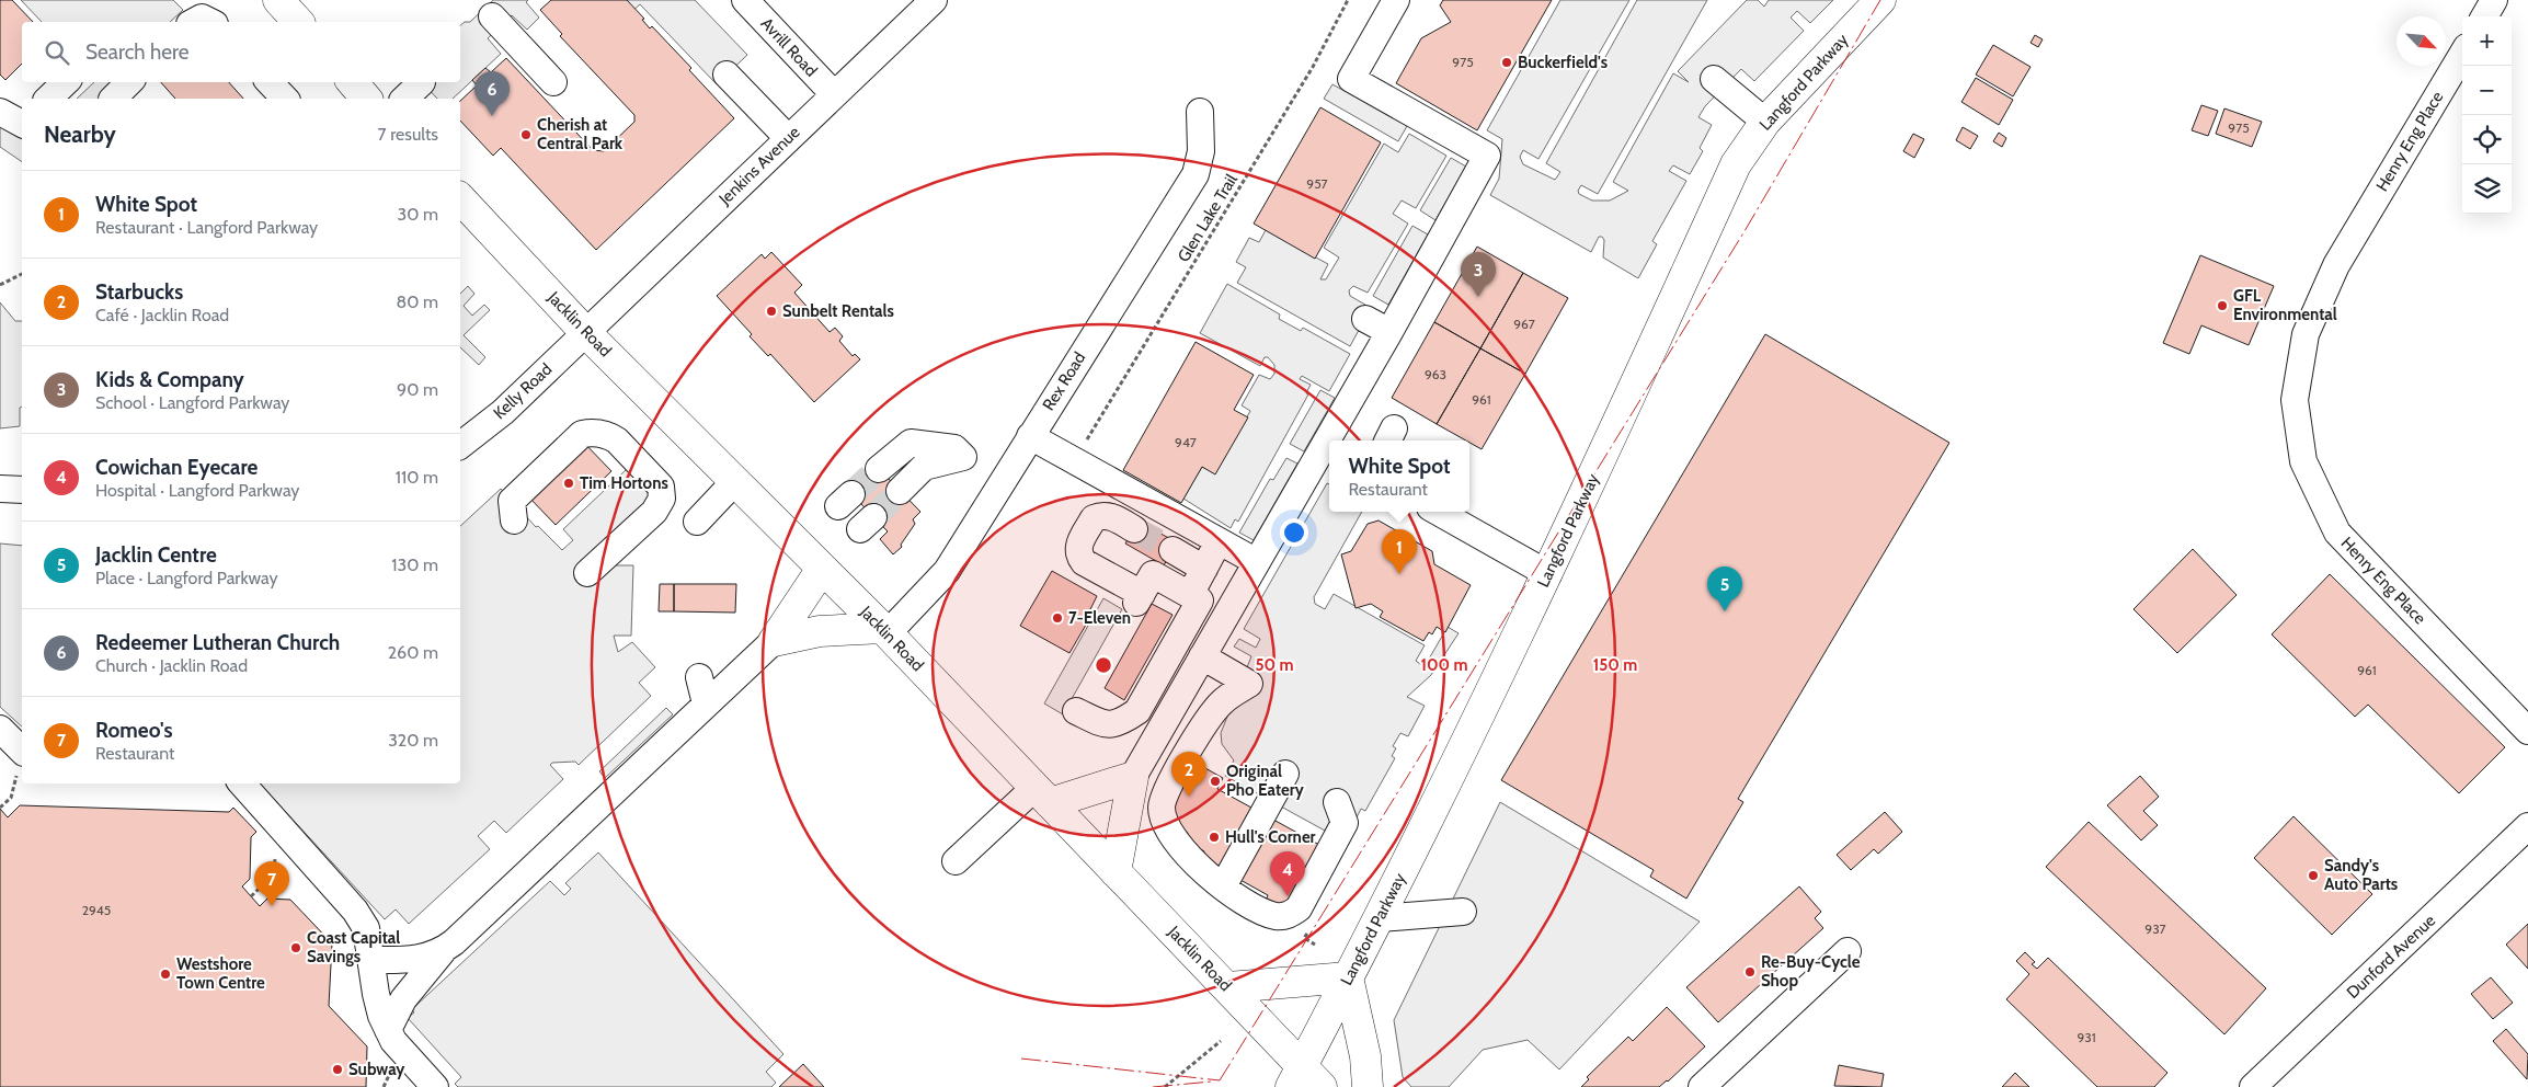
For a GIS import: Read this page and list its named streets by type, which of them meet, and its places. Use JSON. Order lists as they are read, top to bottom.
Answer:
{
  "streets": {
    "main road": ["Langford Parkway", "Jacklin Road"],
    "street": [
      "Avrill Road",
      "Henry Eng Place",
      "Jenkins Avenue",
      "Rex Road",
      "Kelly Road",
      "Dunford Avenue"
    ],
    "path": ["Glen Lake Trail"]
  },
  "crossings": [
    ["Avrill Road", "Jenkins Avenue"],
    ["Langford Parkway", "Jacklin Road"],
    ["Jenkins Avenue", "Jacklin Road"],
    ["Jenkins Avenue", "Kelly Road"],
    ["Jacklin Road", "Rex Road"],
    ["Jacklin Road", "Kelly Road"]
  ],
  "places": [
    "Buckerfield's",
    "Cherish at Central Park",
    "GFL Environmental",
    "Sunbelt Rentals",
    "Tim Hortons",
    "7-Eleven",
    "Original Pho Eatery",
    "Hull's Corner",
    "Sandy's Auto Parts",
    "Coast Capital Savings",
    "Re-Buy-Cycle Shop",
    "Westshore Town Centre",
    "Subway"
  ],
  "house_numbers": [
    "975",
    "975",
    "957",
    "967",
    "963",
    "961",
    "947",
    "961",
    "2945",
    "937",
    "931"
  ],
  "north": "bottom right",
  "page": {
    "map_buttons": ["+", "−"],
    "search": "Search here",
    "pins": [
      "6",
      "3",
      "1",
      "5",
      "2",
      "4",
      "7"
    ],
    "heading": ["Nearby", "7 results"],
    "list": [
      {
        "mark": "1",
        "name": "White Spot",
        "note": "Restaurant · Langford Parkway",
        "value": "30 m"
      },
      {
        "mark": "2",
        "name": "Starbucks",
        "note": "Café · Jacklin Road",
        "value": "80 m"
      },
      {
        "mark": "3",
        "name": "Kids & Company",
        "note": "School · Langford Parkway",
        "value": "90 m"
      },
      {
        "mark": "4",
        "name": "Cowichan Eyecare",
        "note": "Hospital · Langford Parkway",
        "value": "110 m"
      },
      {
        "mark": "5",
        "name": "Jacklin Centre",
        "note": "Place · Langford Parkway",
        "value": "130 m"
      },
      {
        "mark": "6",
        "name": "Redeemer Lutheran Church",
        "note": "Church · Jacklin Road",
        "value": "260 m"
      },
      {
        "mark": "7",
        "name": "Romeo's",
        "note": "Restaurant",
        "value": "320 m"
      }
    ],
    "popup": ["White Spot", "Restaurant"]
  },
  "rings": ["50 m", "100 m", "150 m"]
}
